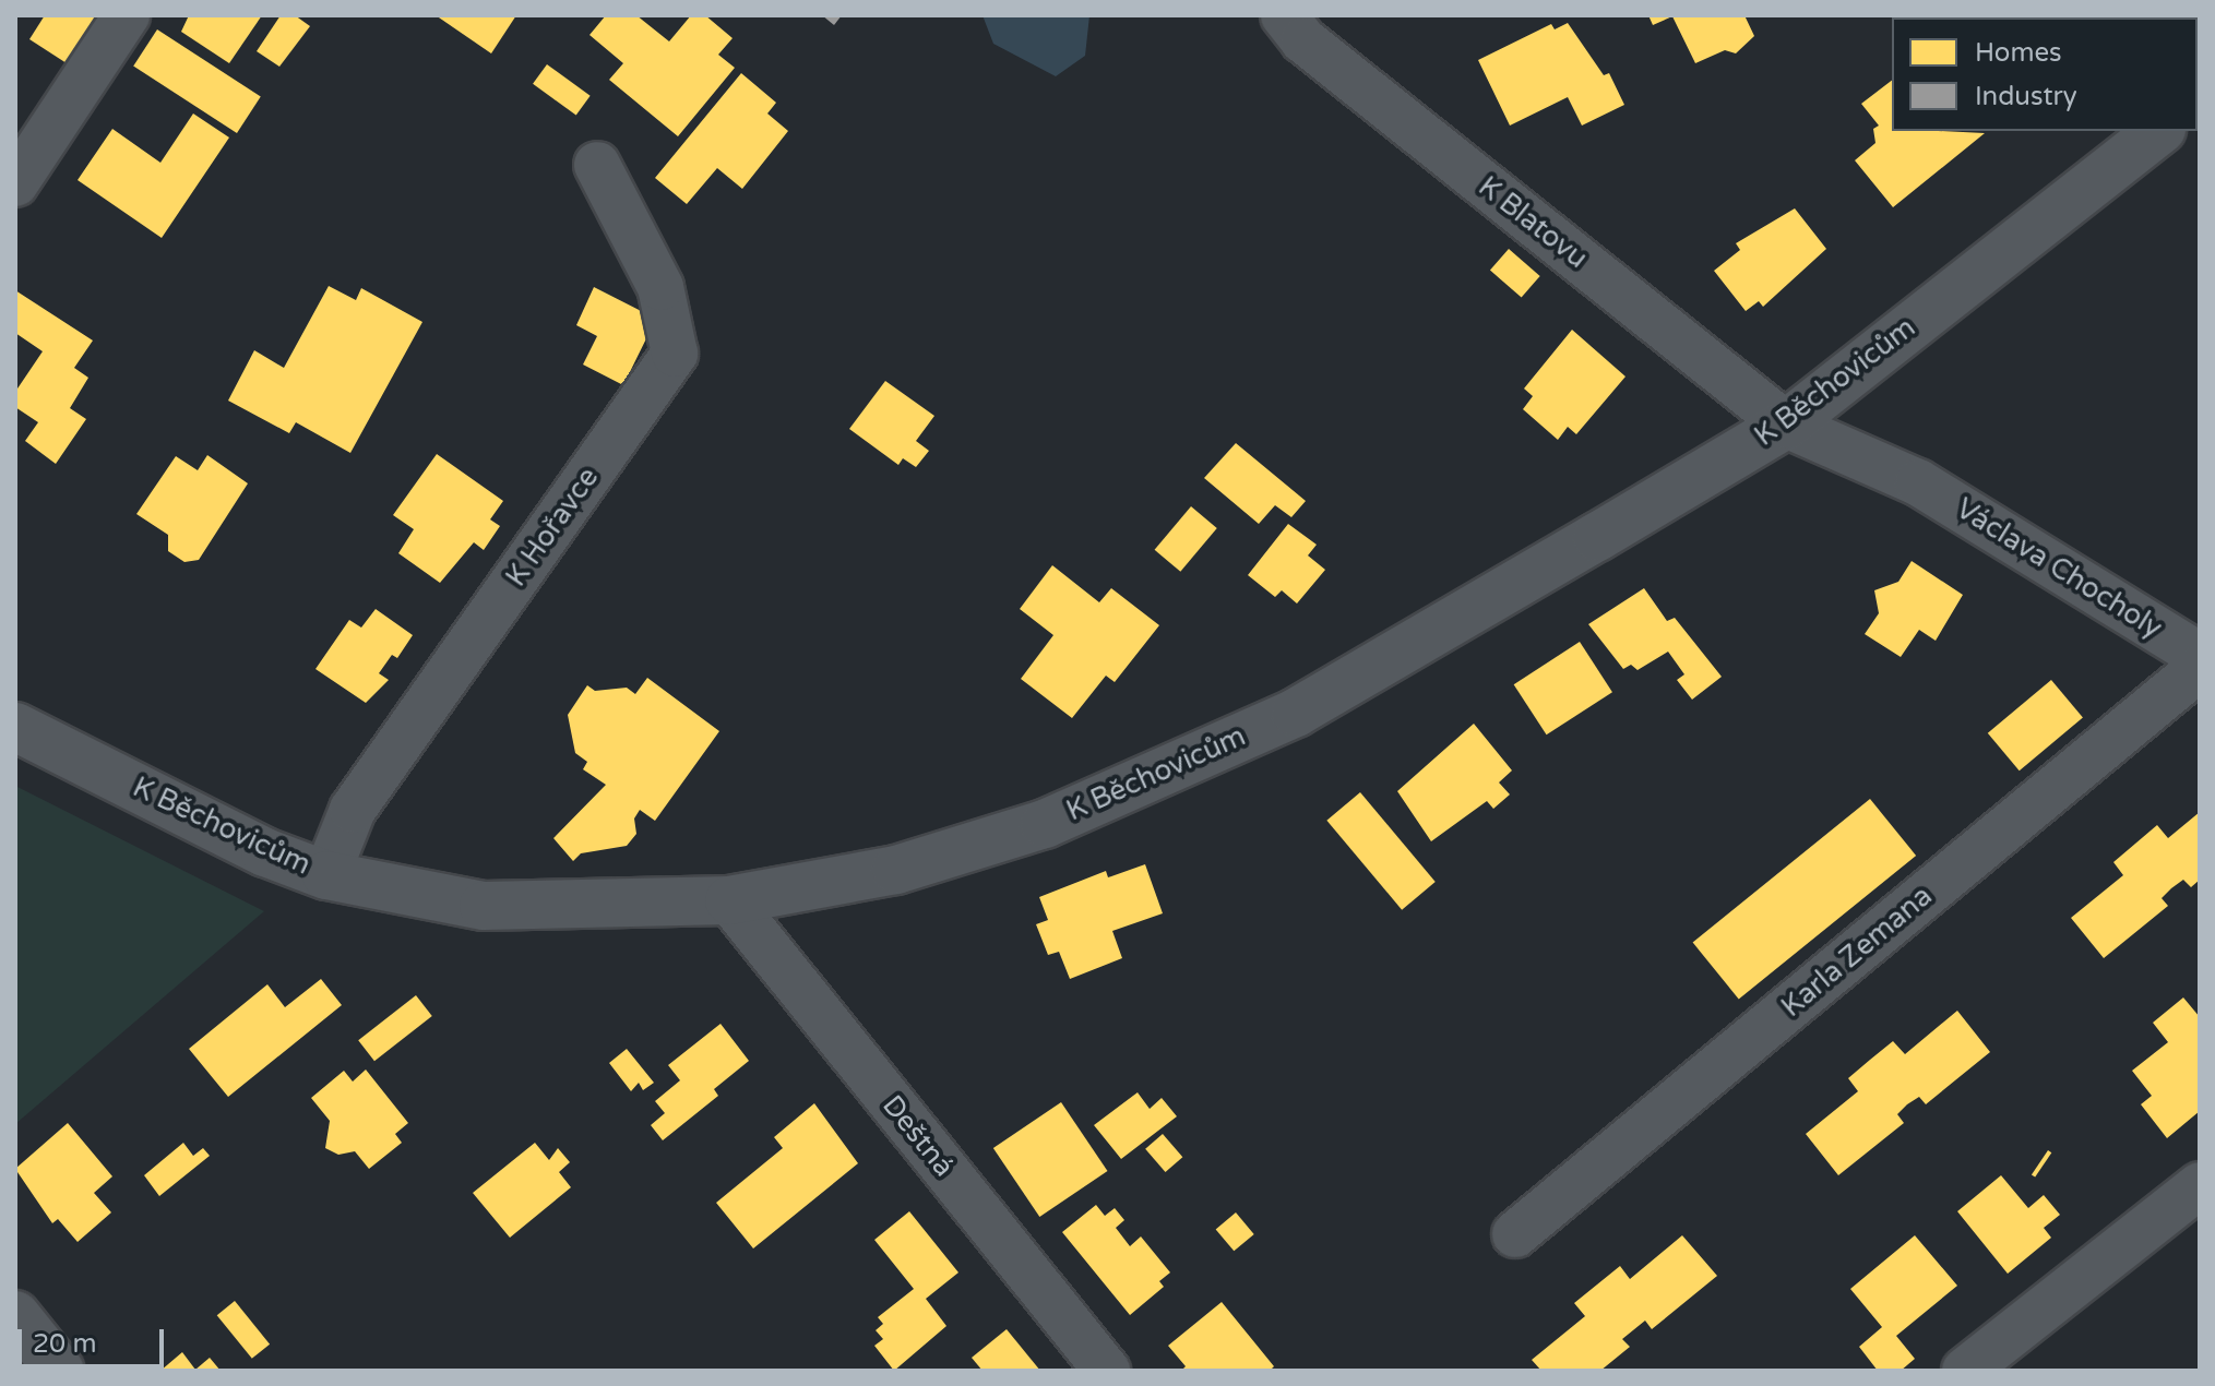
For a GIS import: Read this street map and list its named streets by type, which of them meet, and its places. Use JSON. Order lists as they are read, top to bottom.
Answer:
{
  "streets": {
    "street": [
      "K Blatovu",
      "K Běchovicům",
      "K Hořavce",
      "Václava Chocholy",
      "Karla Zemana",
      "Deštná"
    ]
  },
  "crossings": [
    ["K Blatovu", "K Běchovicům"],
    ["K Blatovu", "Václava Chocholy"],
    ["K Běchovicům", "K Hořavce"],
    ["K Běchovicům", "Deštná"]
  ],
  "legend": ["Homes", "Industry"],
  "scale_bar": "20 m"
}
